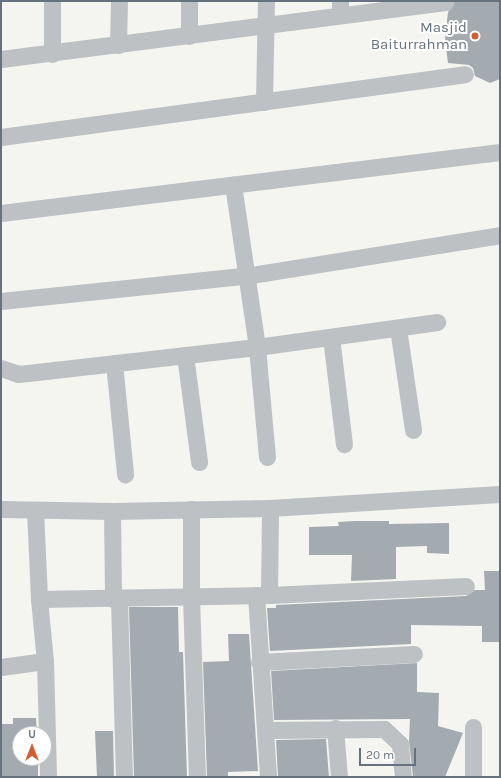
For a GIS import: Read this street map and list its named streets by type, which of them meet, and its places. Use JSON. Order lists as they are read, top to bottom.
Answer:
{
  "places": ["Masjid Baiturrahman"],
  "scale_bar": "20 m",
  "north": "top"
}
